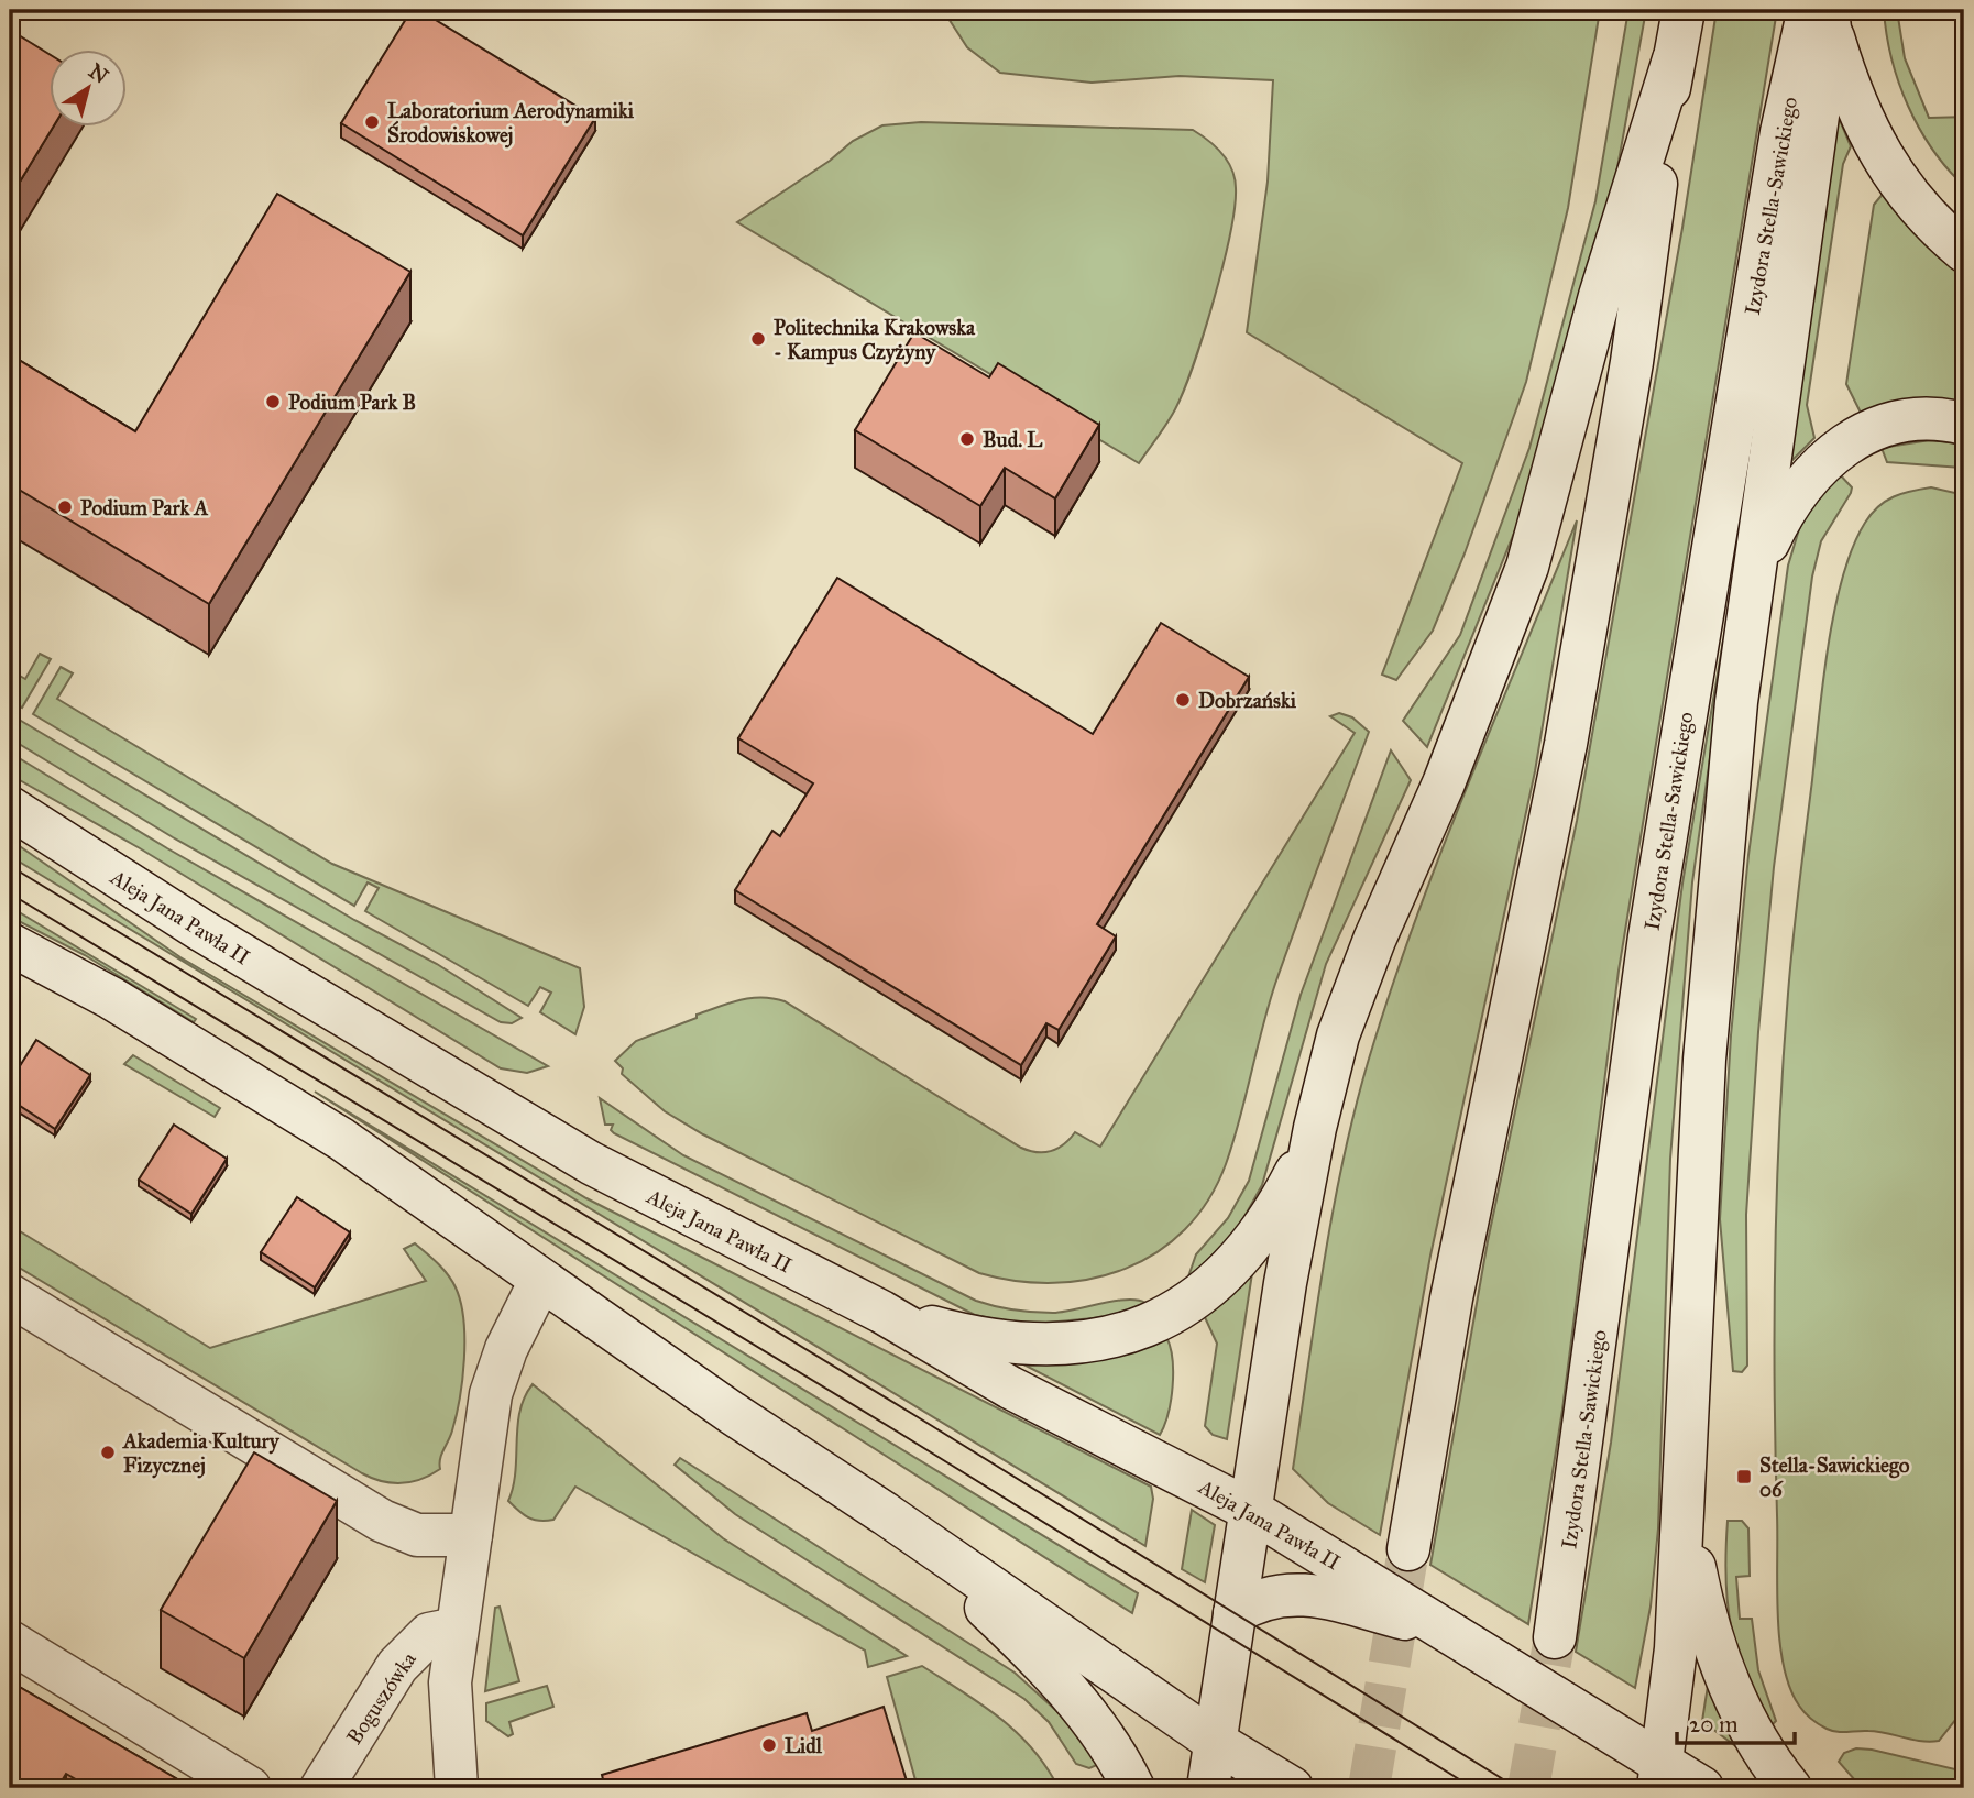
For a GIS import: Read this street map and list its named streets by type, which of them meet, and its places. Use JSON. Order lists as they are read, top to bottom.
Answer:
{
  "streets": {
    "main road": ["Izydora Stella-Sawickiego", "Aleja Jana Pawła II", "Boguszówka"]
  },
  "places": {
    "other": [
      "Laboratorium Aerodynamiki Środowiskowej",
      "Politechnika Krakowska - Kampus Czyżyny",
      "Podium Park B",
      "Bud. L",
      "Podium Park A",
      "Dobrzański",
      "Akademia Kultury Fizycznej",
      "Lidl"
    ],
    "transit": ["Stella-Sawickiego 06"]
  },
  "scale_bar": "20 m",
  "north": "top right"
}
